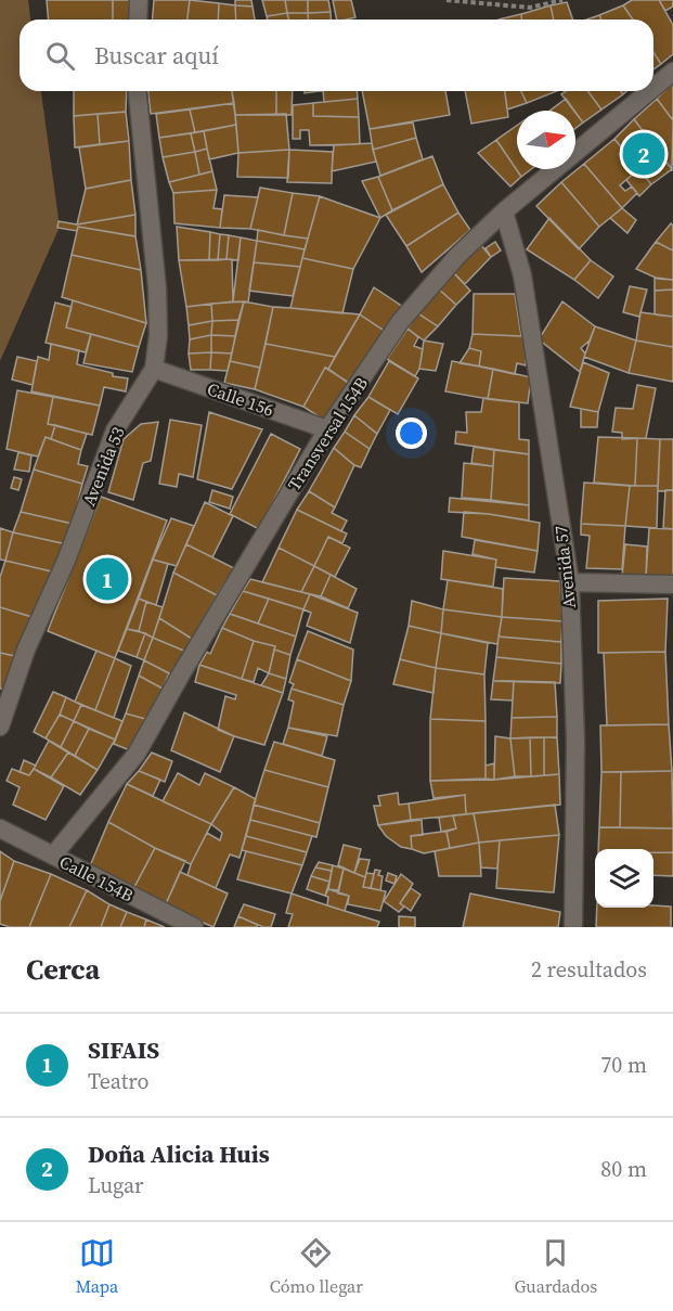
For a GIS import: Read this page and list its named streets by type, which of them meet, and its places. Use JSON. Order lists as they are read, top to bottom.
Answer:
{
  "streets": {
    "lane": [
      "Calle 156",
      "Transversal 154B",
      "Avenida 53",
      "Avenida 57",
      "Calle 154B"
    ]
  },
  "crossings": [
    ["Calle 156", "Transversal 154B"],
    ["Calle 156", "Avenida 53"],
    ["Transversal 154B", "Avenida 57"],
    ["Transversal 154B", "Calle 154B"]
  ],
  "north": "right",
  "page": {
    "search": "Buscar aquí",
    "pins": ["2", "1"],
    "heading": ["Cerca", "2 resultados"],
    "list": [
      {
        "mark": "1",
        "name": "SIFAIS",
        "note": "Teatro",
        "value": "70 m"
      },
      {
        "mark": "2",
        "name": "Doña Alicia Huis",
        "note": "Lugar",
        "value": "80 m"
      }
    ],
    "nav": ["Mapa", "Cómo llegar", "Guardados"]
  }
}
